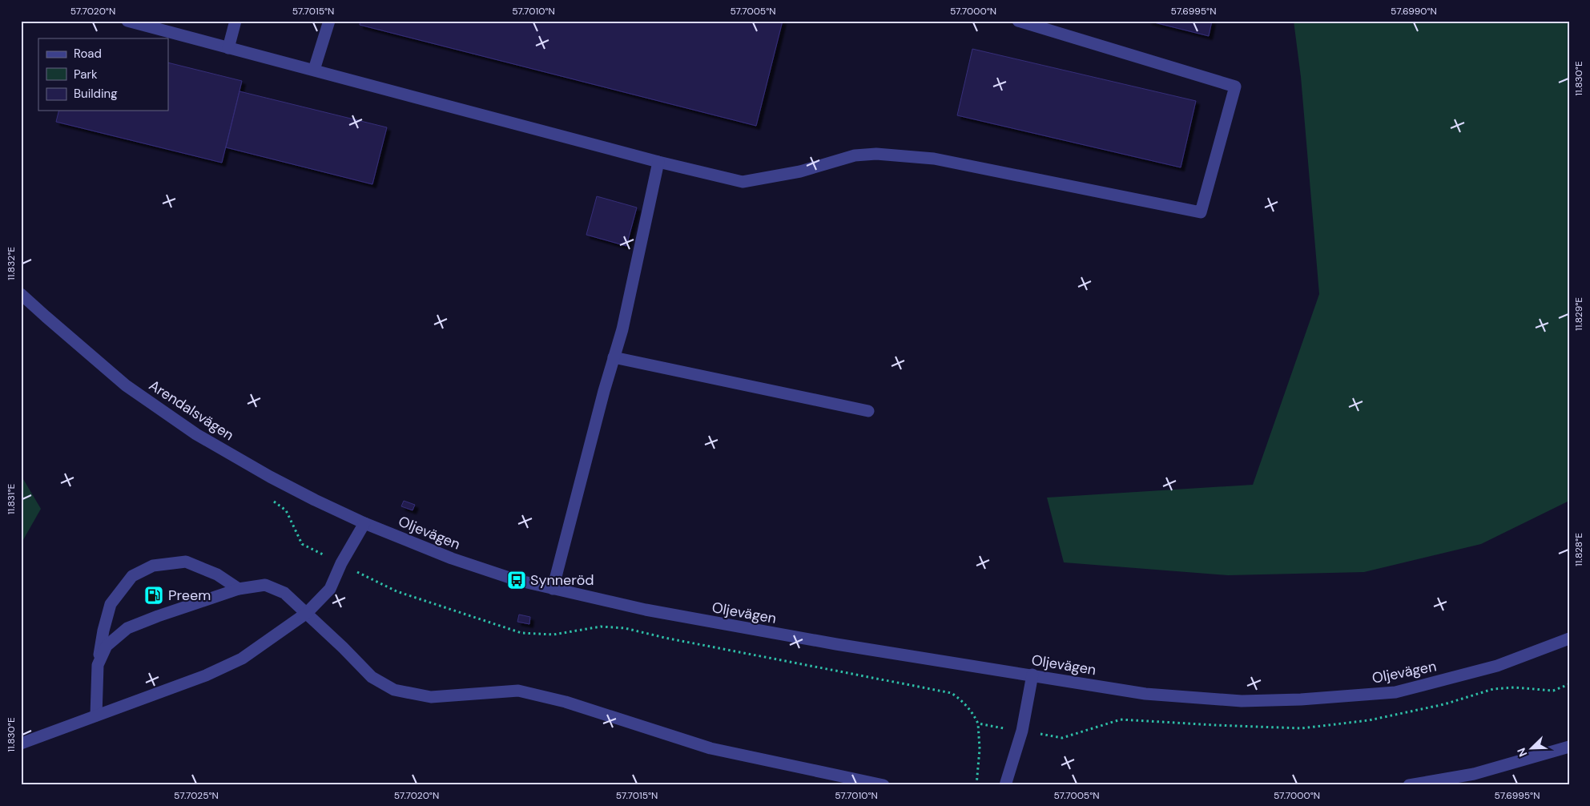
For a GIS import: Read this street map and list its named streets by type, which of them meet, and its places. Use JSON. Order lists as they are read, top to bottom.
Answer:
{
  "streets": {
    "street": ["Arendalsvägen", "Oljevägen"]
  },
  "crossings": [
    ["Arendalsvägen", "Oljevägen"]
  ],
  "places": {
    "bus stop": ["Synneröd"],
    "fuel station": ["Preem"]
  },
  "legend": ["Road", "Park", "Building"],
  "north": "bottom left",
  "coordinates": [
    "57.7020°N",
    "57.7015°N",
    "57.7010°N",
    "57.7005°N",
    "57.7000°N",
    "57.6995°N",
    "57.6990°N",
    "11.830°E",
    "11.832°E",
    "11.829°E",
    "11.831°E",
    "11.828°E",
    "57.7025°N"
  ]
}
